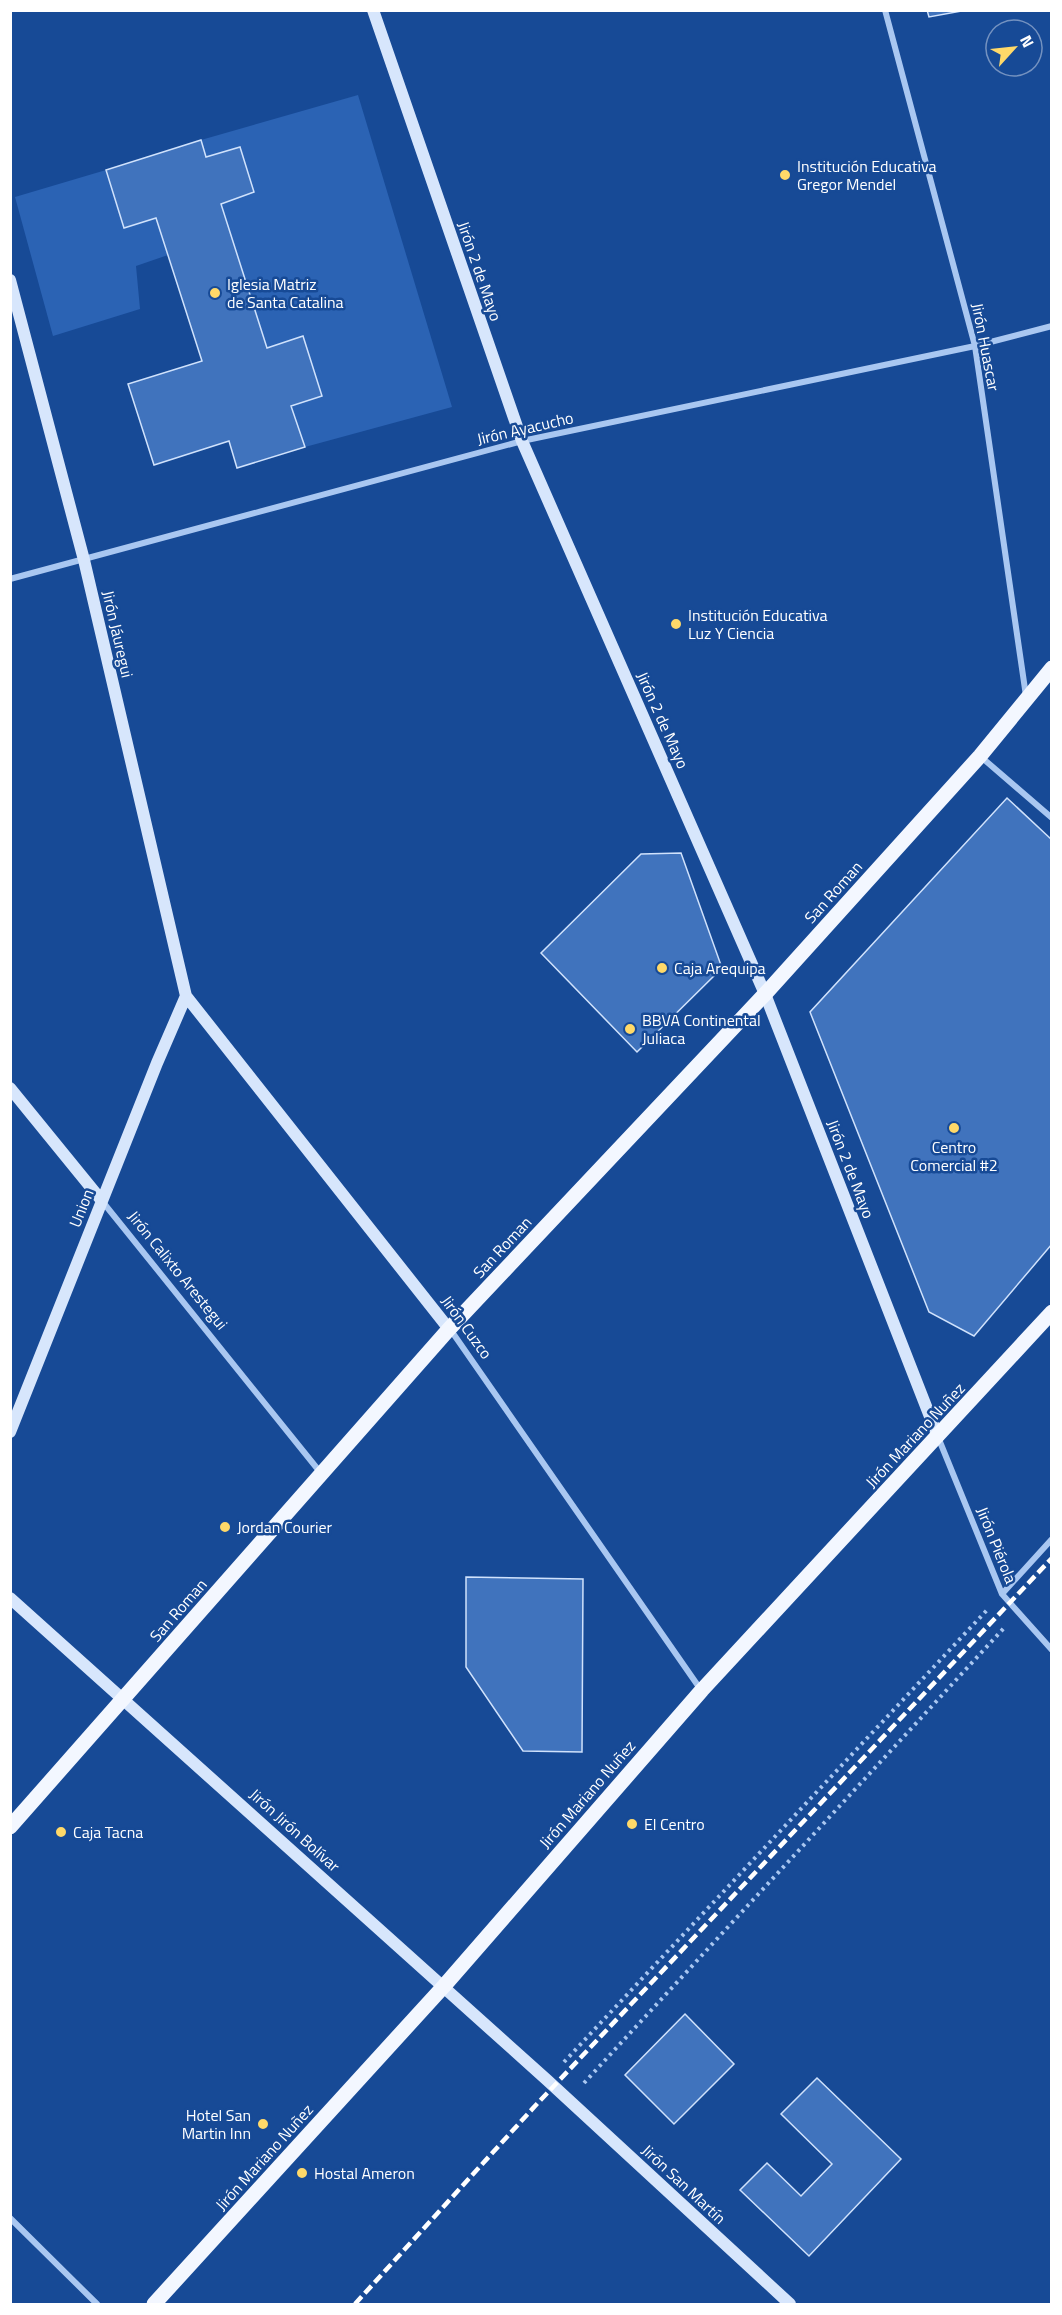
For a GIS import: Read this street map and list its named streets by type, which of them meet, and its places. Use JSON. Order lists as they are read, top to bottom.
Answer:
{
  "streets": {
    "main road": ["San Roman", "Jirón Mariano Nuñez"],
    "street": [
      "Jirón 2 de Mayo",
      "Jirón Huascar",
      "Jirón Ayacucho",
      "Jirón Jáuregui",
      "Union",
      "Jirón Calixto Arestegui",
      "Jirón Cuzco",
      "Jirón Piérola",
      "Jirón Jirón Bolívar",
      "Jirón San Martín"
    ]
  },
  "crossings": [
    ["Jirón 2 de Mayo", "Jirón Ayacucho"],
    ["Jirón 2 de Mayo", "San Roman"],
    ["Jirón 2 de Mayo", "Jirón Mariano Nuñez"],
    ["Jirón 2 de Mayo", "Jirón Piérola"],
    ["Jirón Huascar", "Jirón Ayacucho"],
    ["Jirón Huascar", "San Roman"],
    ["Jirón Ayacucho", "Jirón Jáuregui"],
    ["Jirón Jáuregui", "Union"],
    ["Jirón Jáuregui", "Jirón Cuzco"],
    ["San Roman", "Jirón Calixto Arestegui"],
    ["San Roman", "Jirón Cuzco"],
    ["San Roman", "Jirón Jirón Bolívar"],
    ["Union", "Jirón Calixto Arestegui"],
    ["Union", "Jirón Cuzco"],
    ["Jirón Cuzco", "Jirón Mariano Nuñez"],
    ["Jirón Mariano Nuñez", "Jirón Piérola"],
    ["Jirón Mariano Nuñez", "Jirón Jirón Bolívar"],
    ["Jirón Jirón Bolívar", "Jirón San Martín"]
  ],
  "places": [
    "Institución Educativa Gregor Mendel",
    "Iglesia Matriz de Santa Catalina",
    "Institución Educativa Luz Y Ciencia",
    "Caja Arequipa",
    "BBVA Continental Juliaca",
    "Centro Comercial #2",
    "Jordan Courier",
    "El Centro",
    "Caja Tacna",
    "Hotel San Martin Inn",
    "Hostal Ameron"
  ],
  "north": "top right"
}
